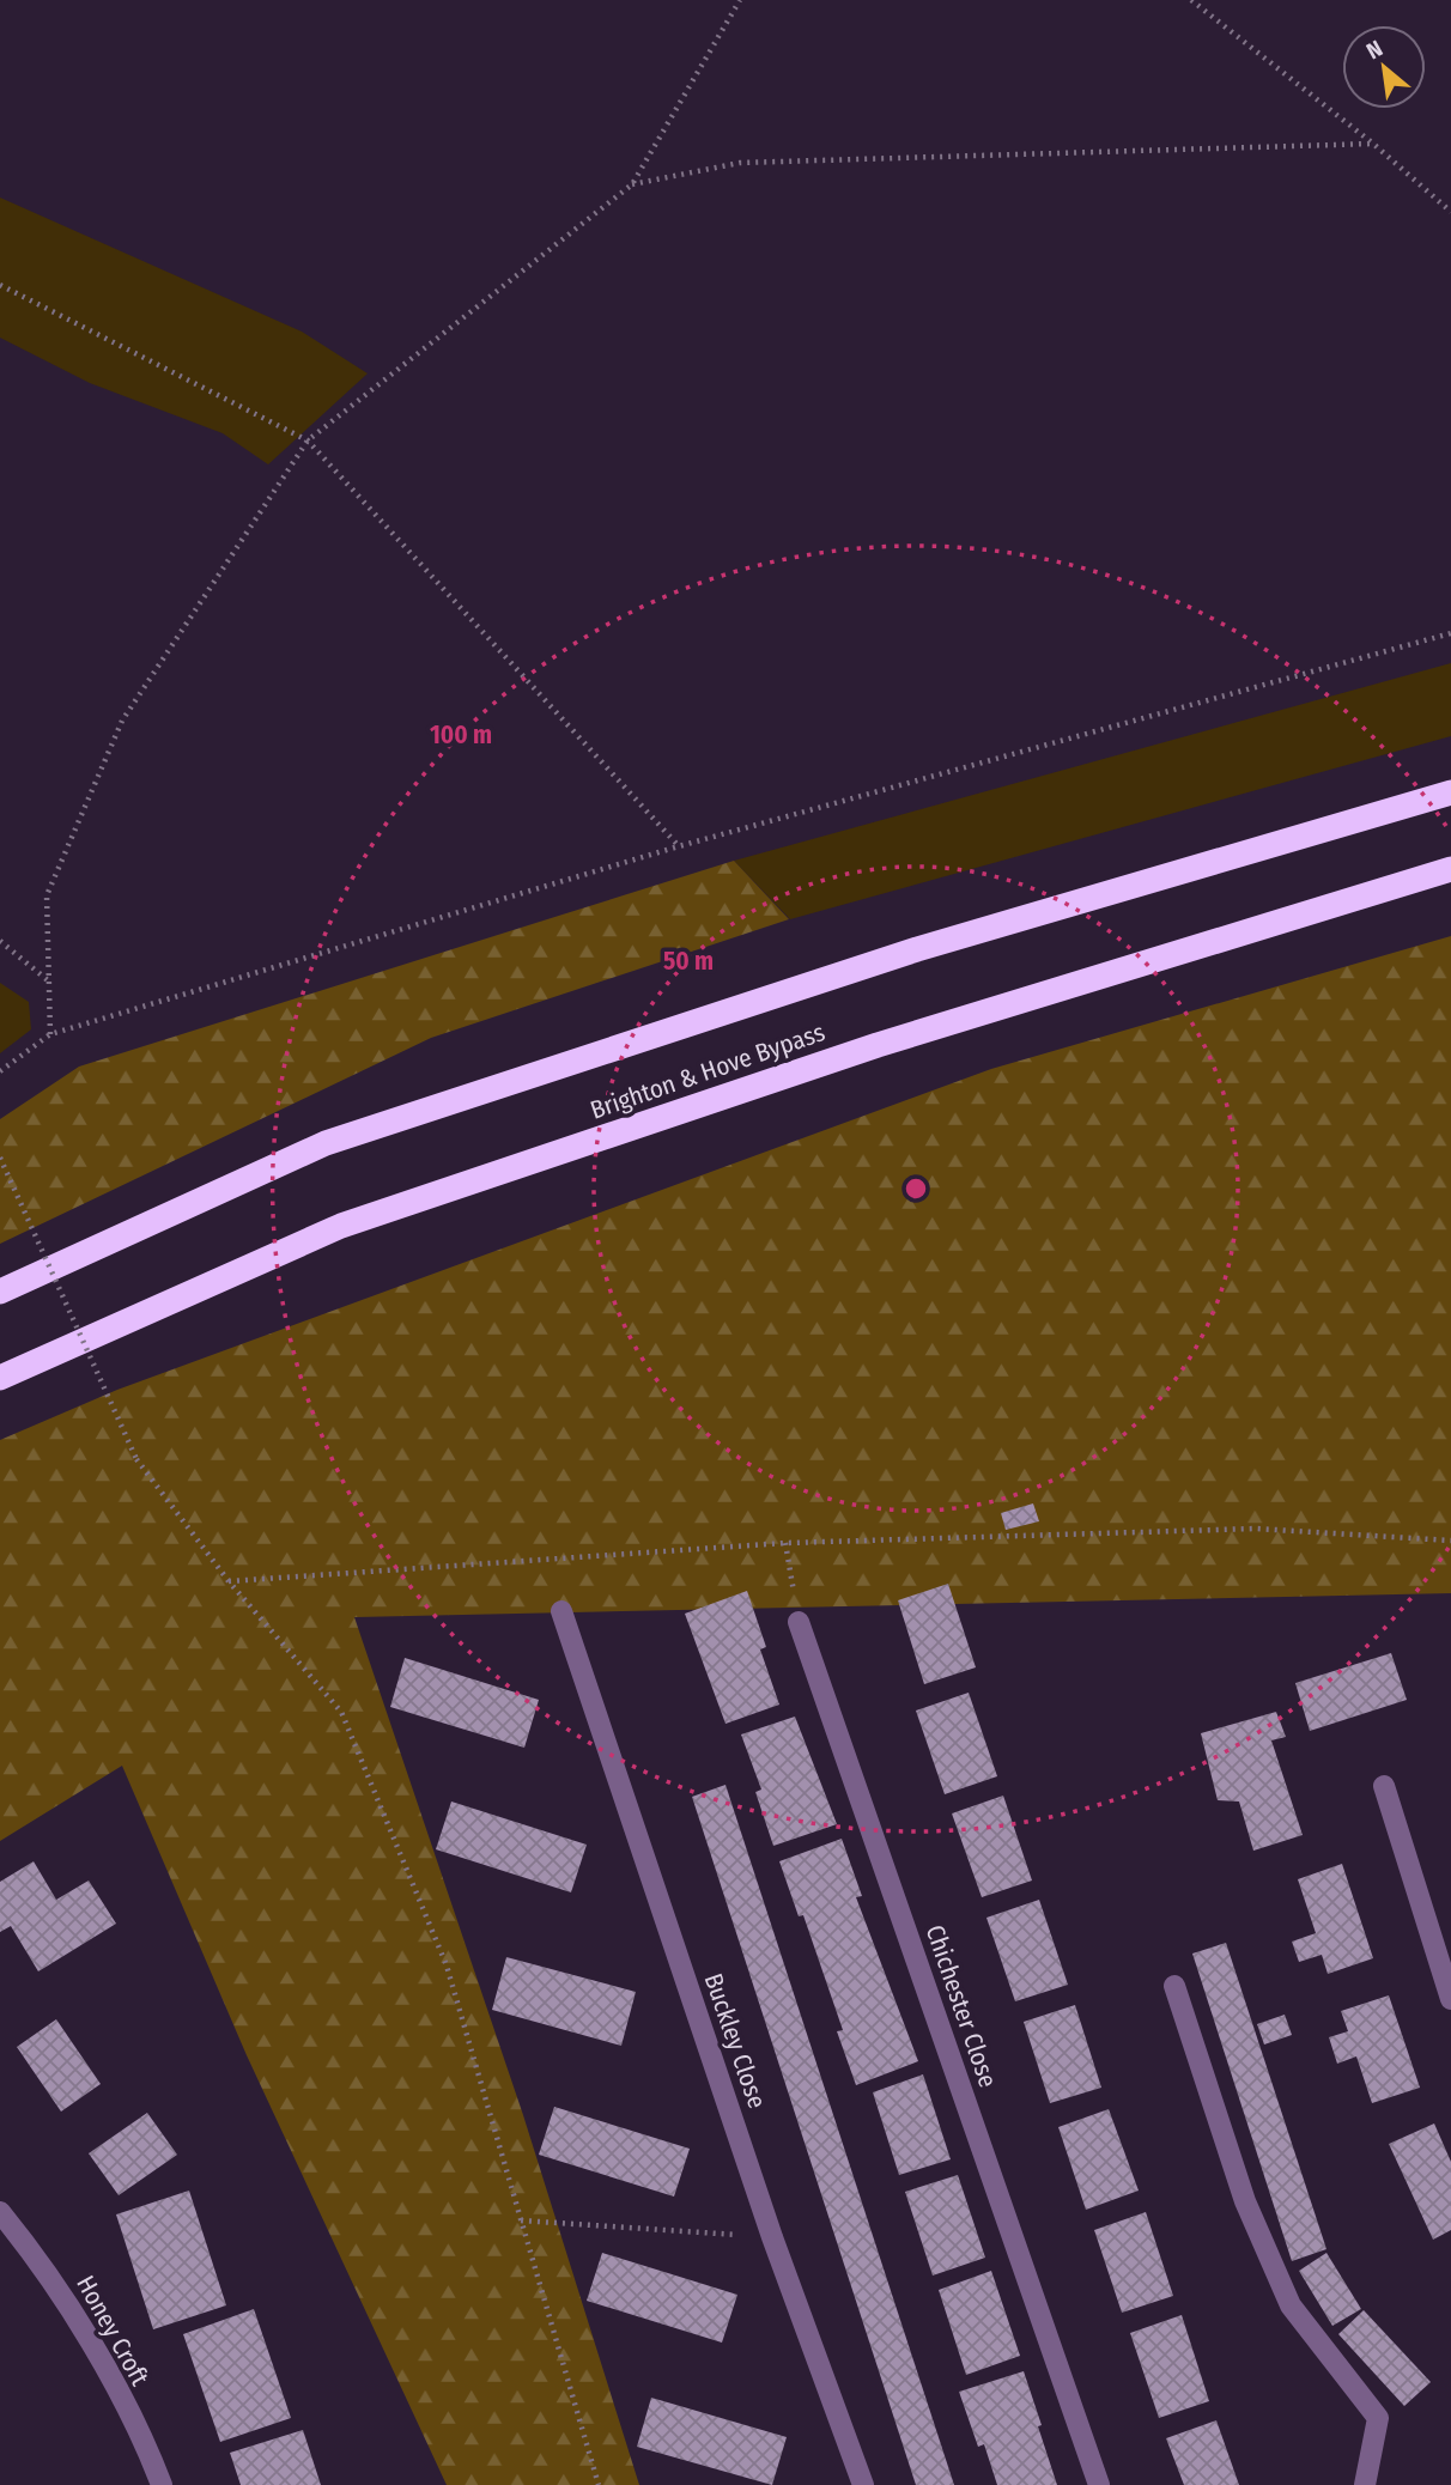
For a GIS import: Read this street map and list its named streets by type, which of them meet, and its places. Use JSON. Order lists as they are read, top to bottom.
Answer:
{
  "streets": {
    "highway": ["Brighton & Hove Bypass"],
    "street": ["Chichester Close", "Buckley Close", "Honey Croft"]
  },
  "north": "top left",
  "rings": ["100 m", "50 m"]
}
